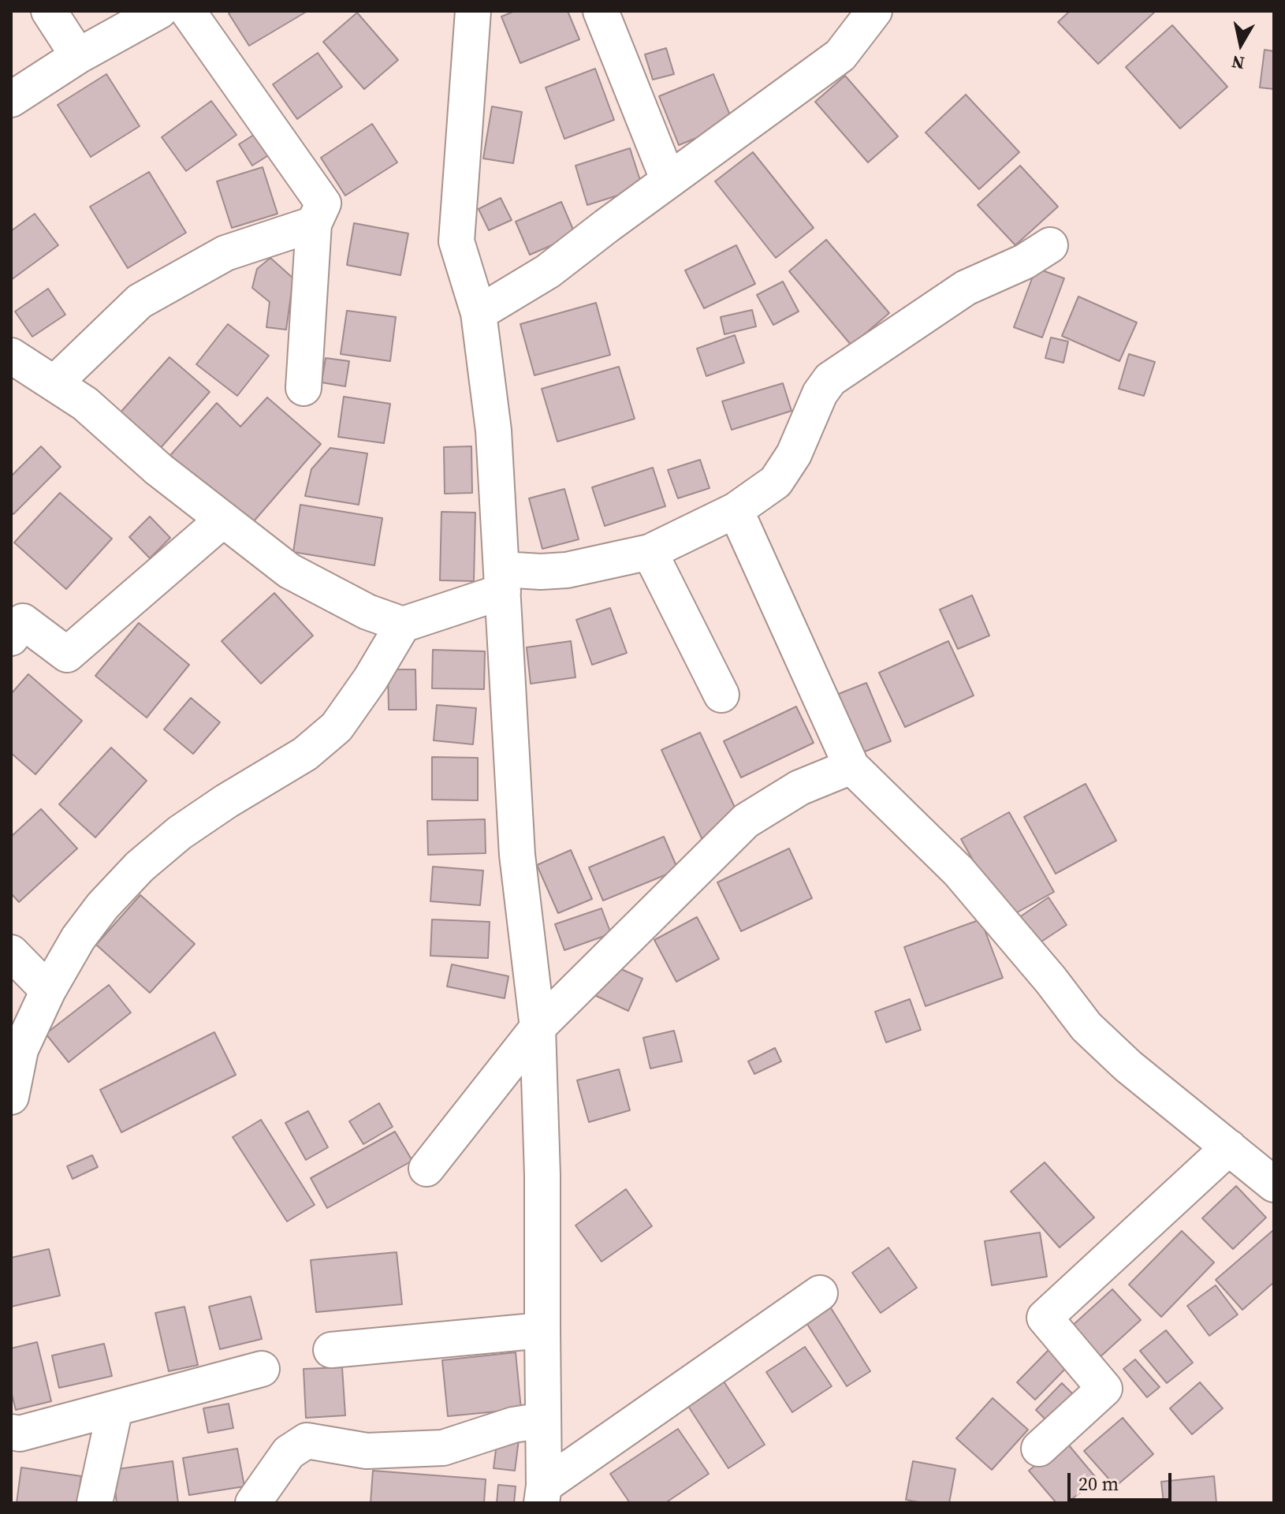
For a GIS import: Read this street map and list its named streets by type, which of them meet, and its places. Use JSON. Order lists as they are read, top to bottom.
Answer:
{
  "scale_bar": "20 m",
  "north": "bottom"
}
